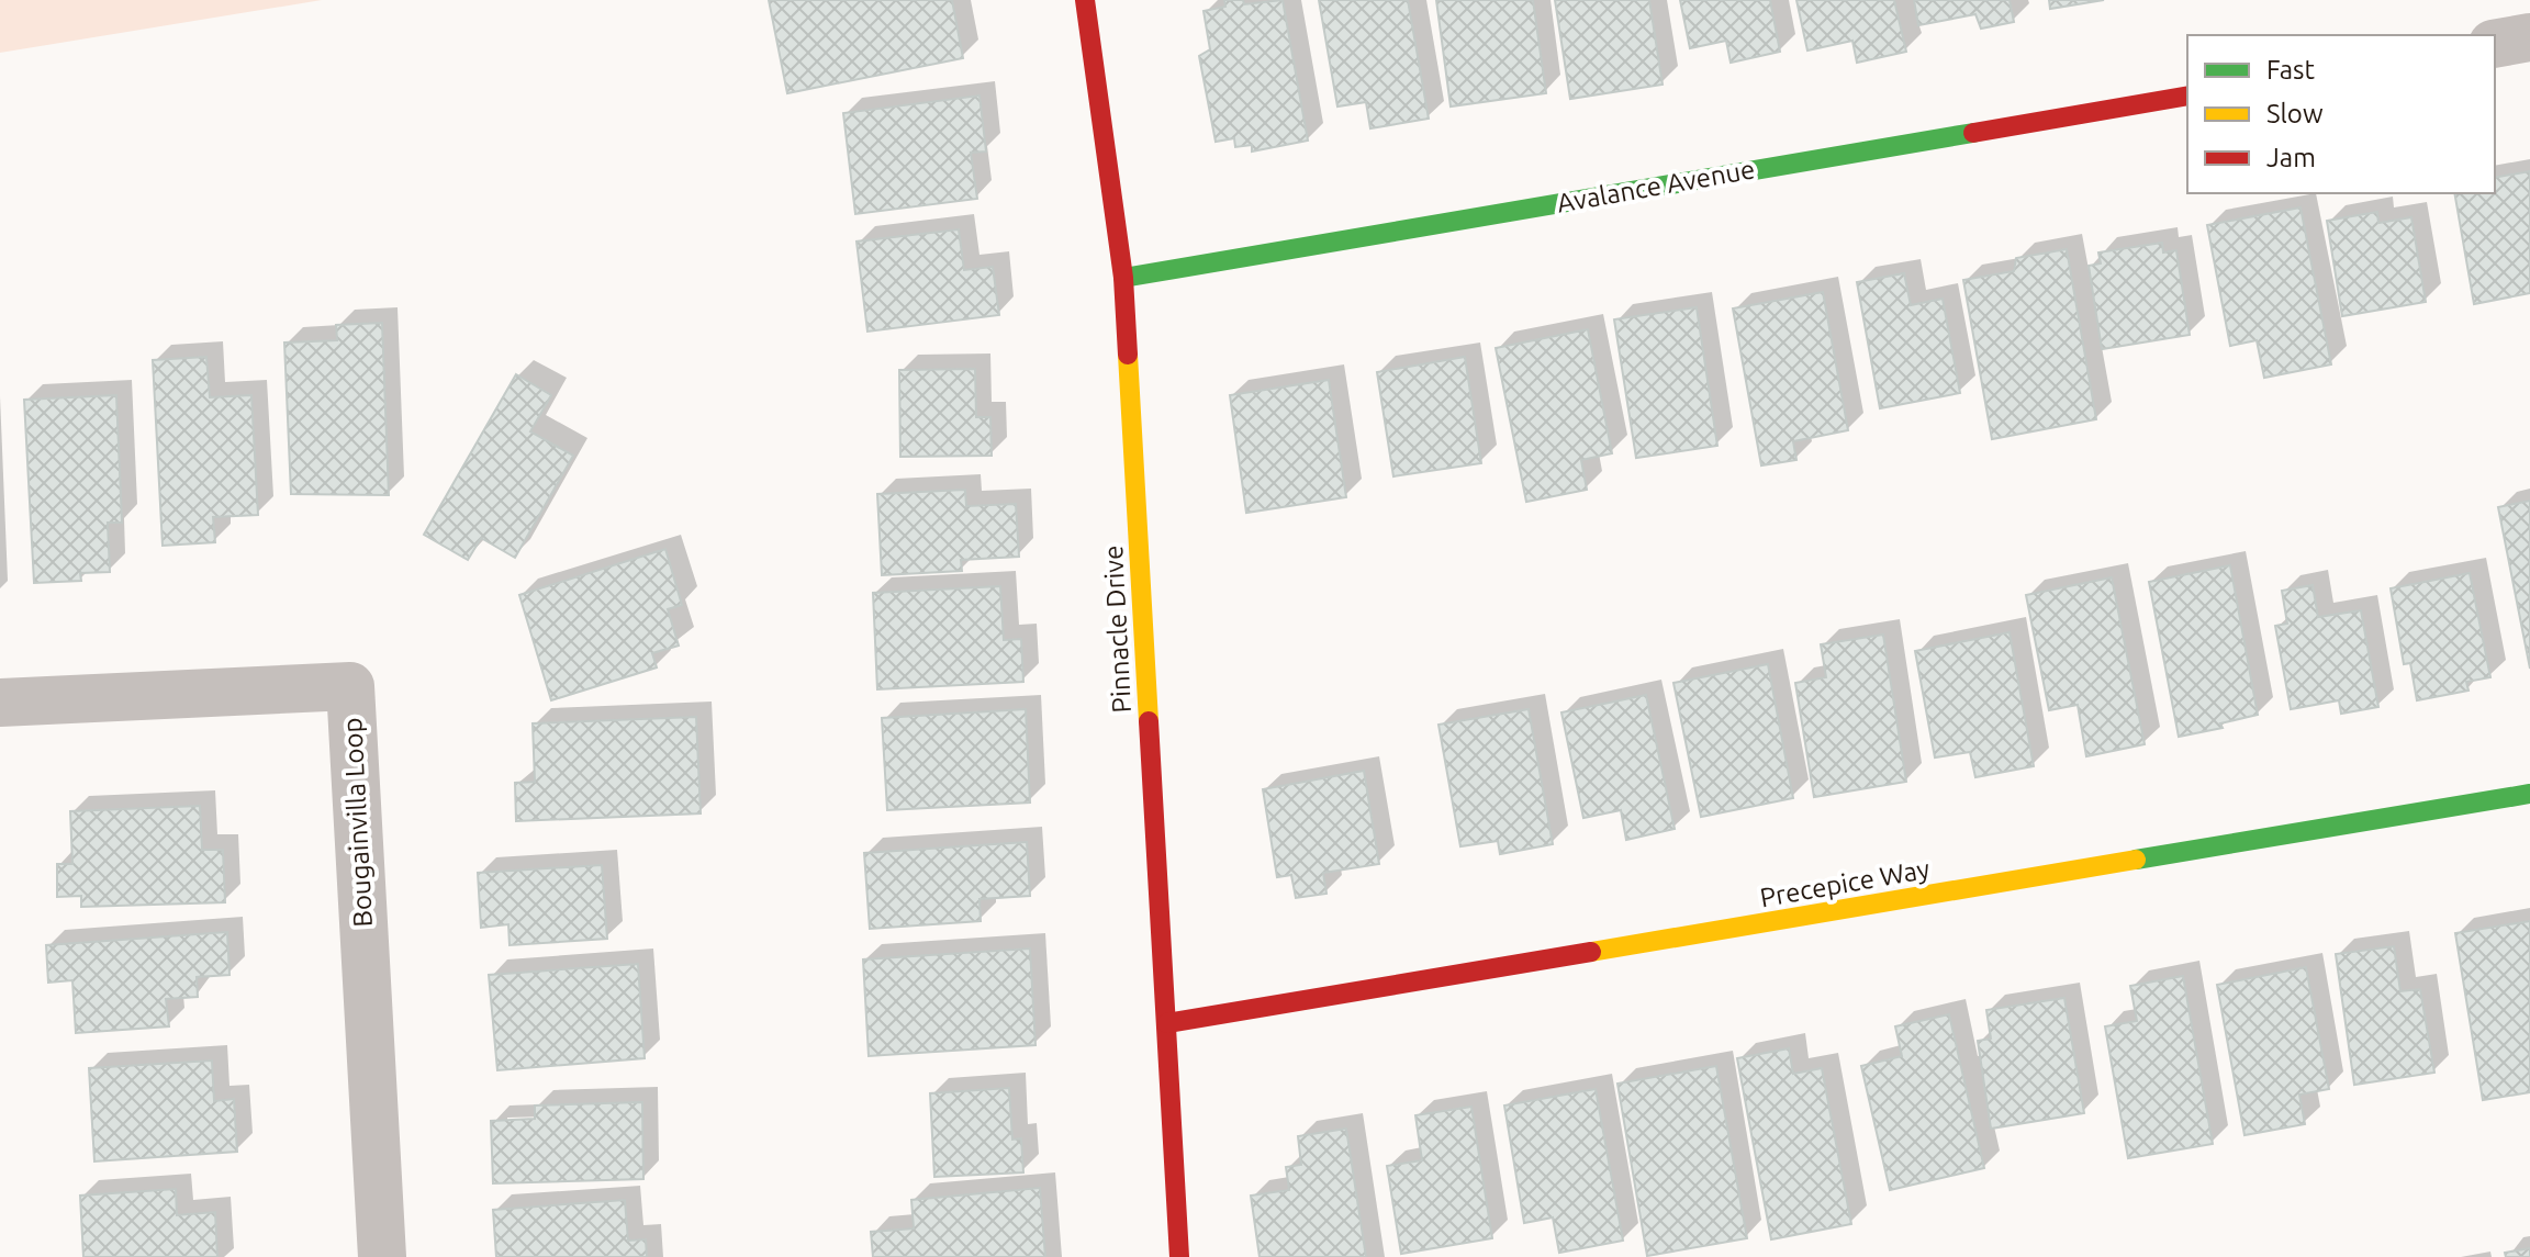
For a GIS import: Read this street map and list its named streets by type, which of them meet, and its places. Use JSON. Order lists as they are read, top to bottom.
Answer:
{
  "streets": {
    "street": [
      "Avalance Avenue",
      "Pinnacle Drive",
      "Bougainvilla Loop",
      "Precepice Way"
    ]
  },
  "crossings": [
    ["Avalance Avenue", "Pinnacle Drive"],
    ["Pinnacle Drive", "Precepice Way"]
  ],
  "legend": ["Fast", "Slow", "Jam"]
}
